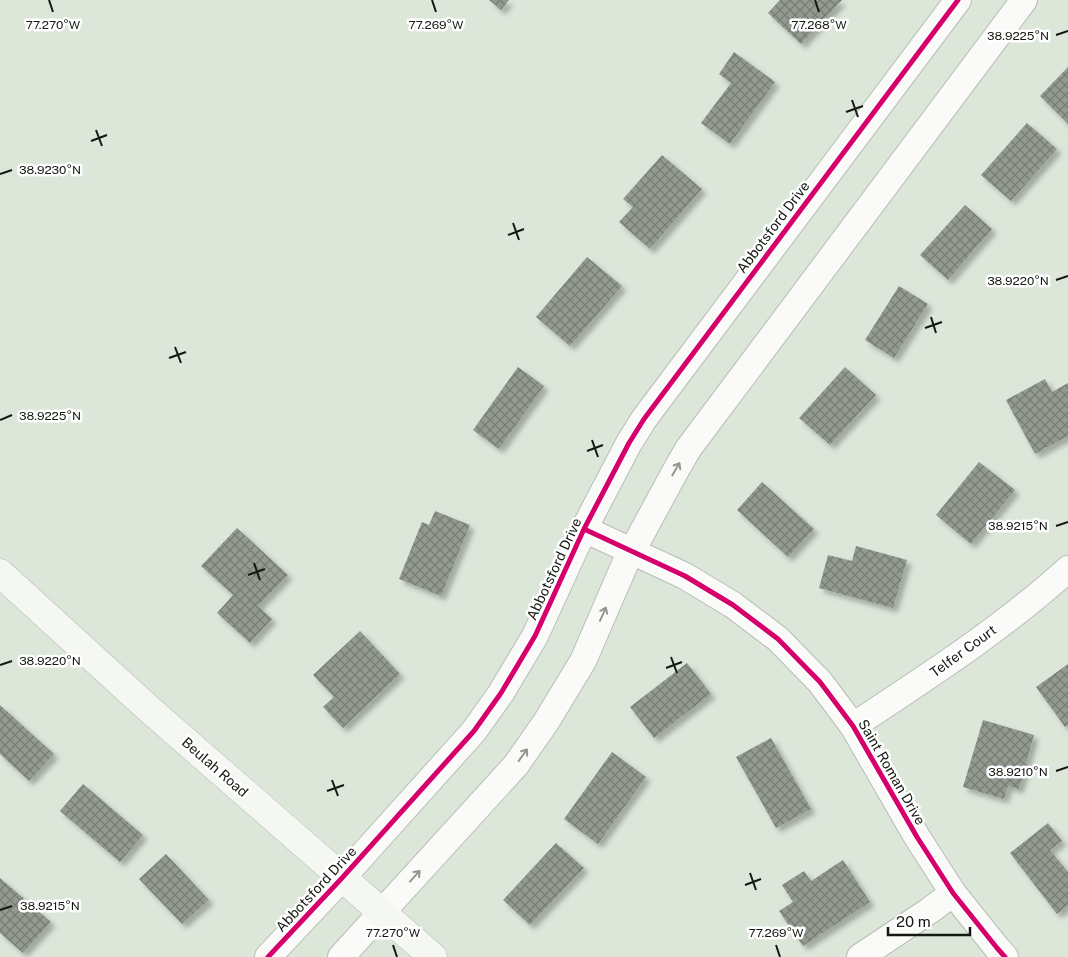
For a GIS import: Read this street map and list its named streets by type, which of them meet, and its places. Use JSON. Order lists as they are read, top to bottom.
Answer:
{
  "streets": {
    "main road": ["Beulah Road"],
    "street": ["Abbotsford Drive", "Telfer Court", "Saint Roman Drive"]
  },
  "crossings": [
    ["Abbotsford Drive", "Beulah Road"],
    ["Abbotsford Drive", "Saint Roman Drive"],
    ["Telfer Court", "Saint Roman Drive"]
  ],
  "scale_bar": "20 m",
  "coordinates": [
    "77.270°W",
    "77.269°W",
    "77.268°W",
    "38.9225°N",
    "38.9230°N",
    "38.9220°N",
    "38.9215°N",
    "38.9210°N"
  ]
}
